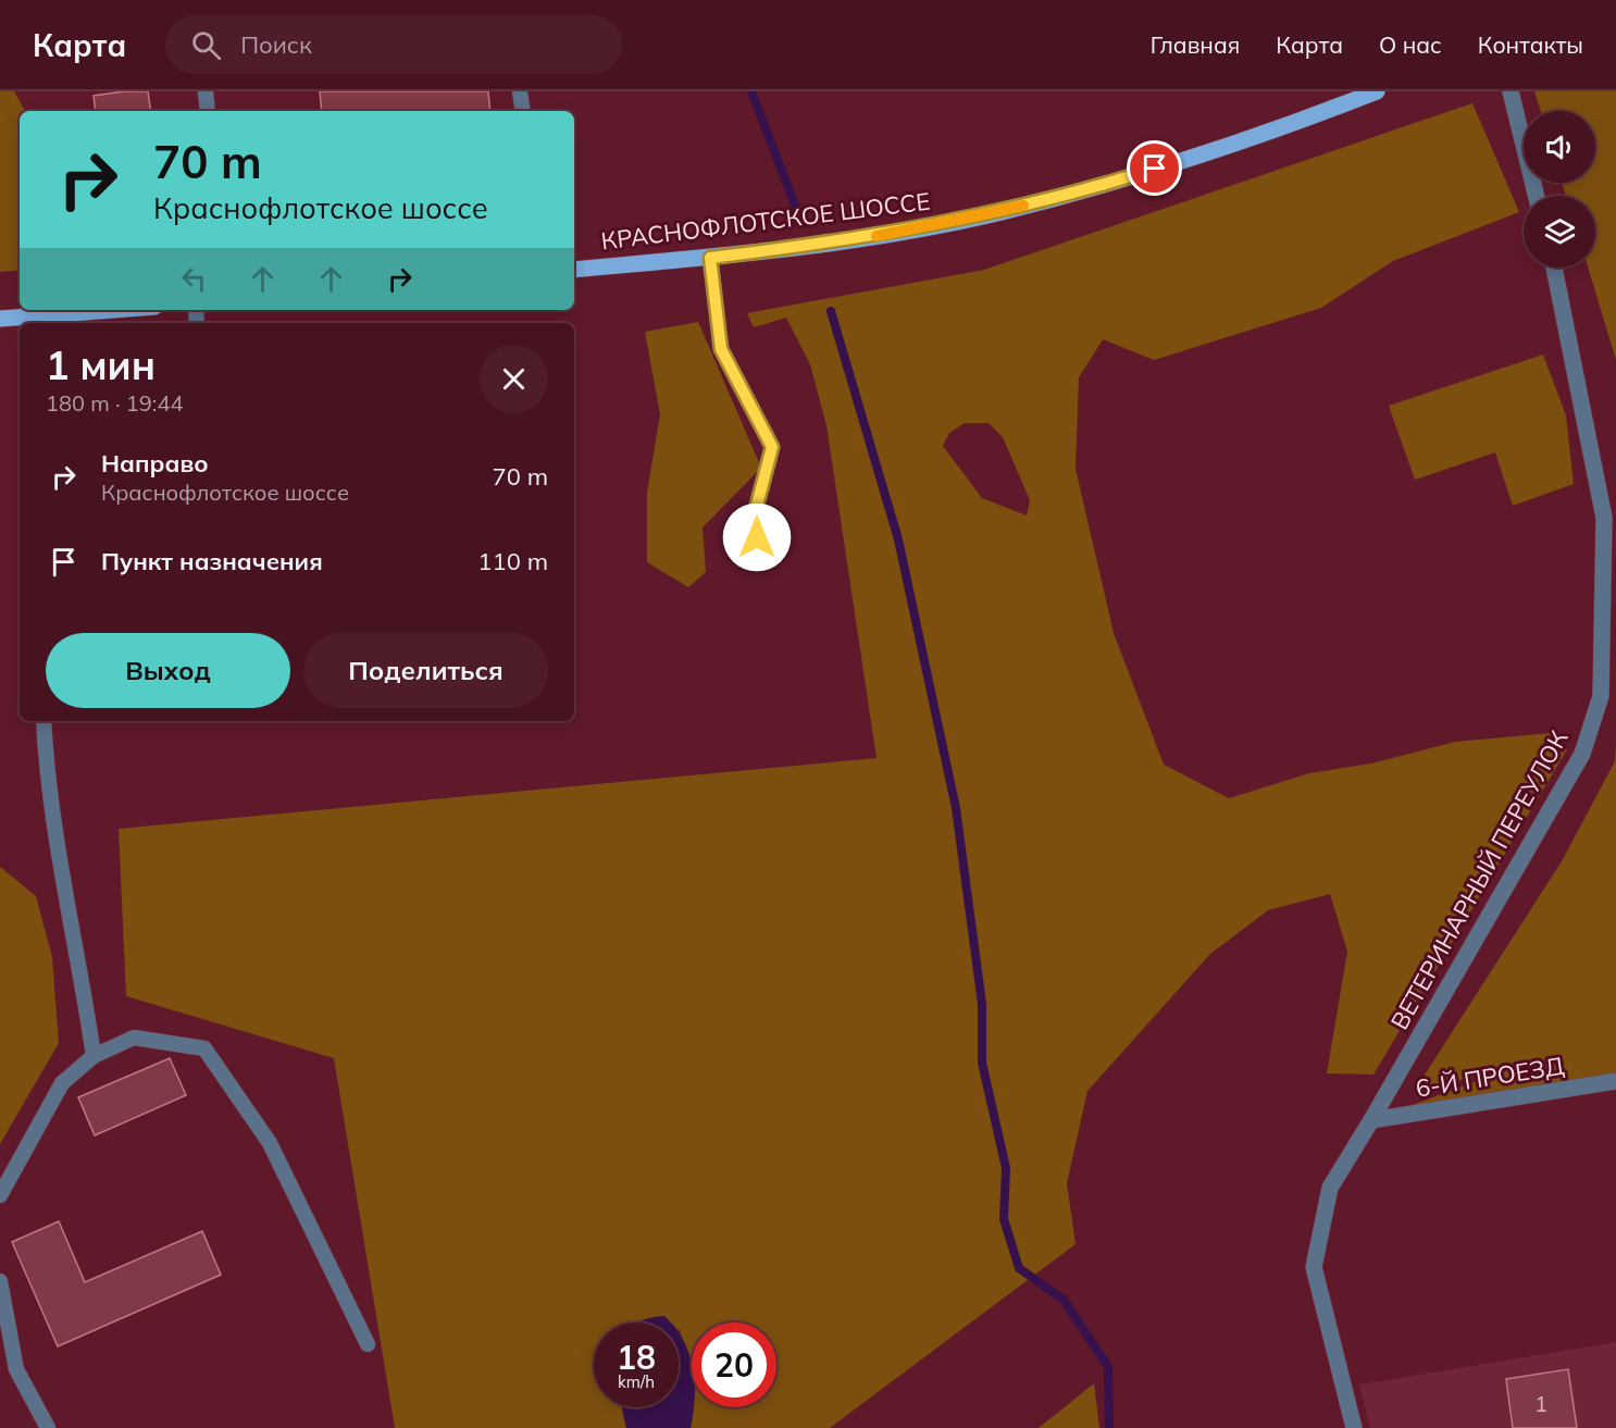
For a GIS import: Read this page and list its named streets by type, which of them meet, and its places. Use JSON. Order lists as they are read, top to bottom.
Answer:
{
  "streets": {
    "main road": ["КРАСНОФЛОТСКОЕ ШОССЕ"],
    "street": ["ВЕТЕРИНАРНЫЙ ПЕРЕУЛОК", "6-Й ПРОЕЗД"]
  },
  "crossings": [
    ["ВЕТЕРИНАРНЫЙ ПЕРЕУЛОК", "6-Й ПРОЕЗД"]
  ],
  "house_numbers": ["1"],
  "page": {
    "header": "Карта",
    "search": "Поиск",
    "nav": [
      "Главная",
      "Карта",
      "О нас",
      "Контакты"
    ],
    "turn": ["70 m", "Краснофлотское шоссе"],
    "heading": ["1 мин", "180 m · 19:44"],
    "list": [
      {
        "name": "Направо",
        "note": "Краснофлотское шоссе",
        "value": "70 m"
      },
      {
        "name": "Пункт назначения",
        "value": "110 m"
      }
    ],
    "buttons": ["Выход", "Поделиться"],
    "speed": "18 km/h",
    "limit": "20"
  }
}
